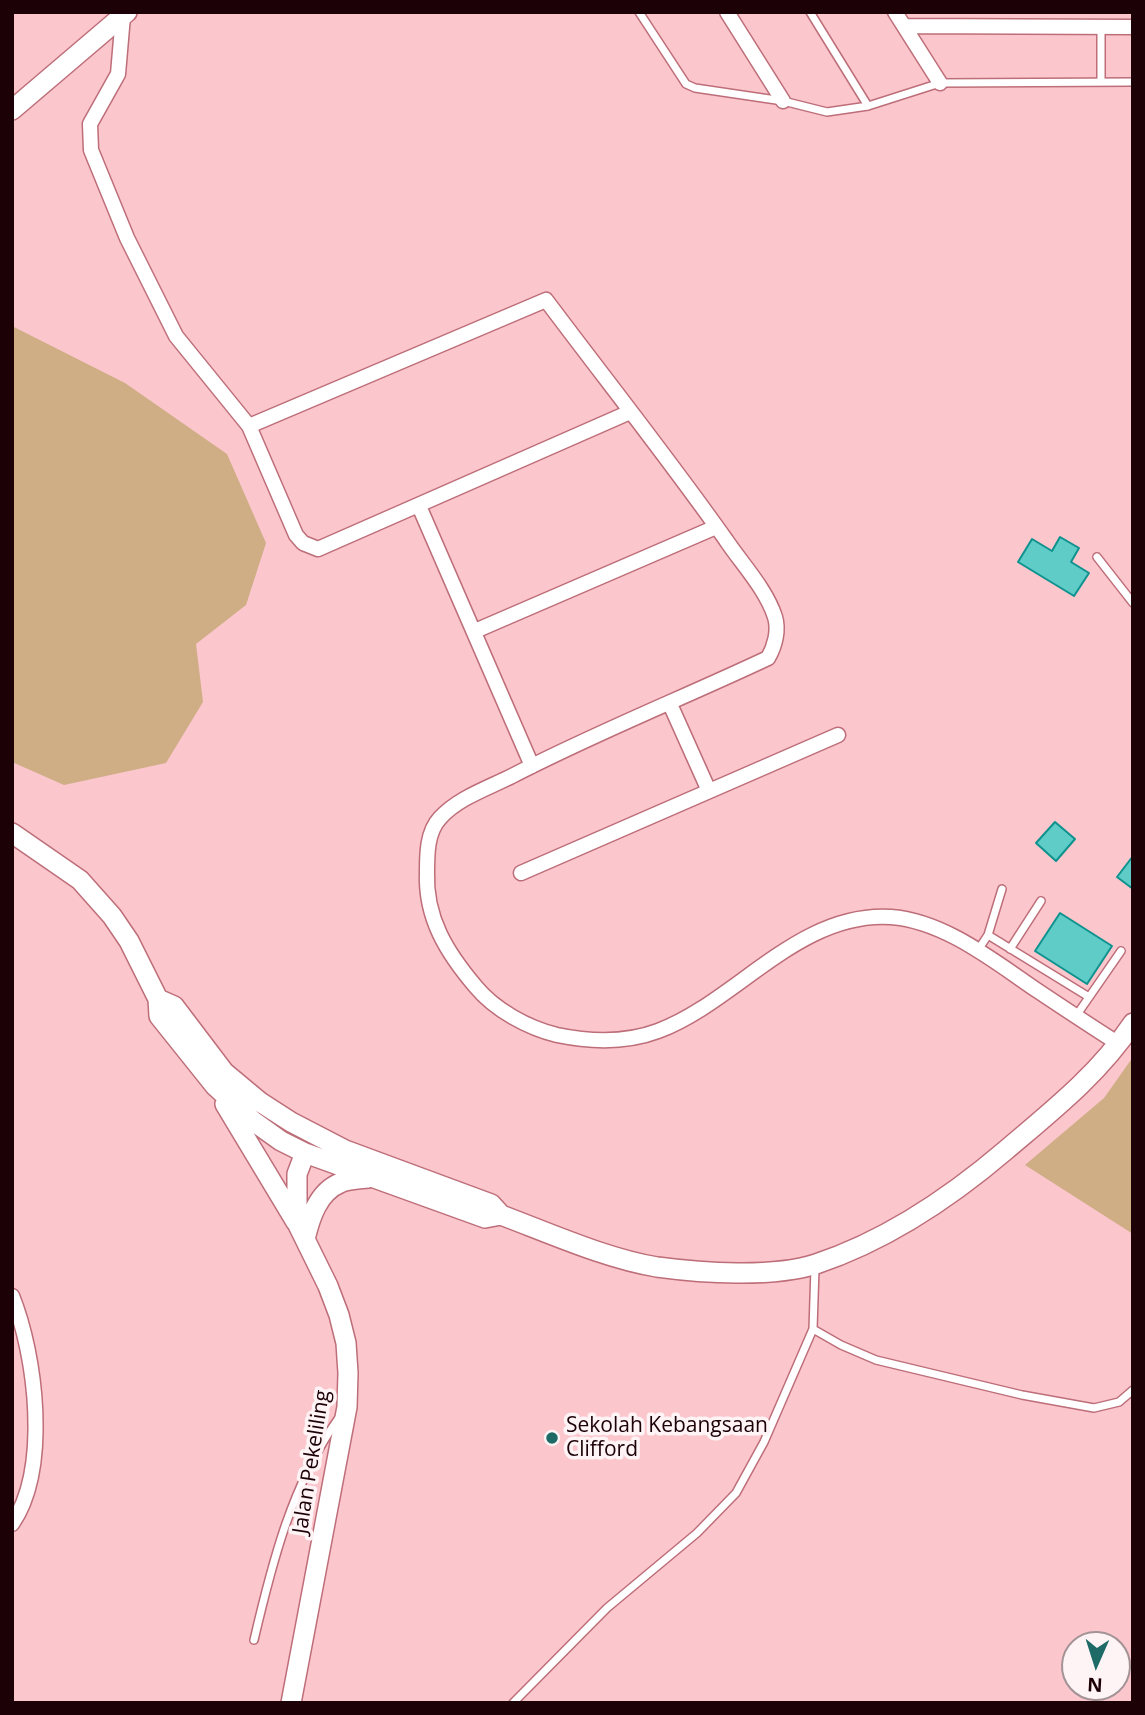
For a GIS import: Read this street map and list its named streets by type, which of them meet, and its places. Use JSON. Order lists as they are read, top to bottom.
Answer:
{
  "streets": {
    "street": ["Jalan Pekeliling"]
  },
  "places": ["Sekolah Kebangsaan Clifford"],
  "north": "bottom"
}
